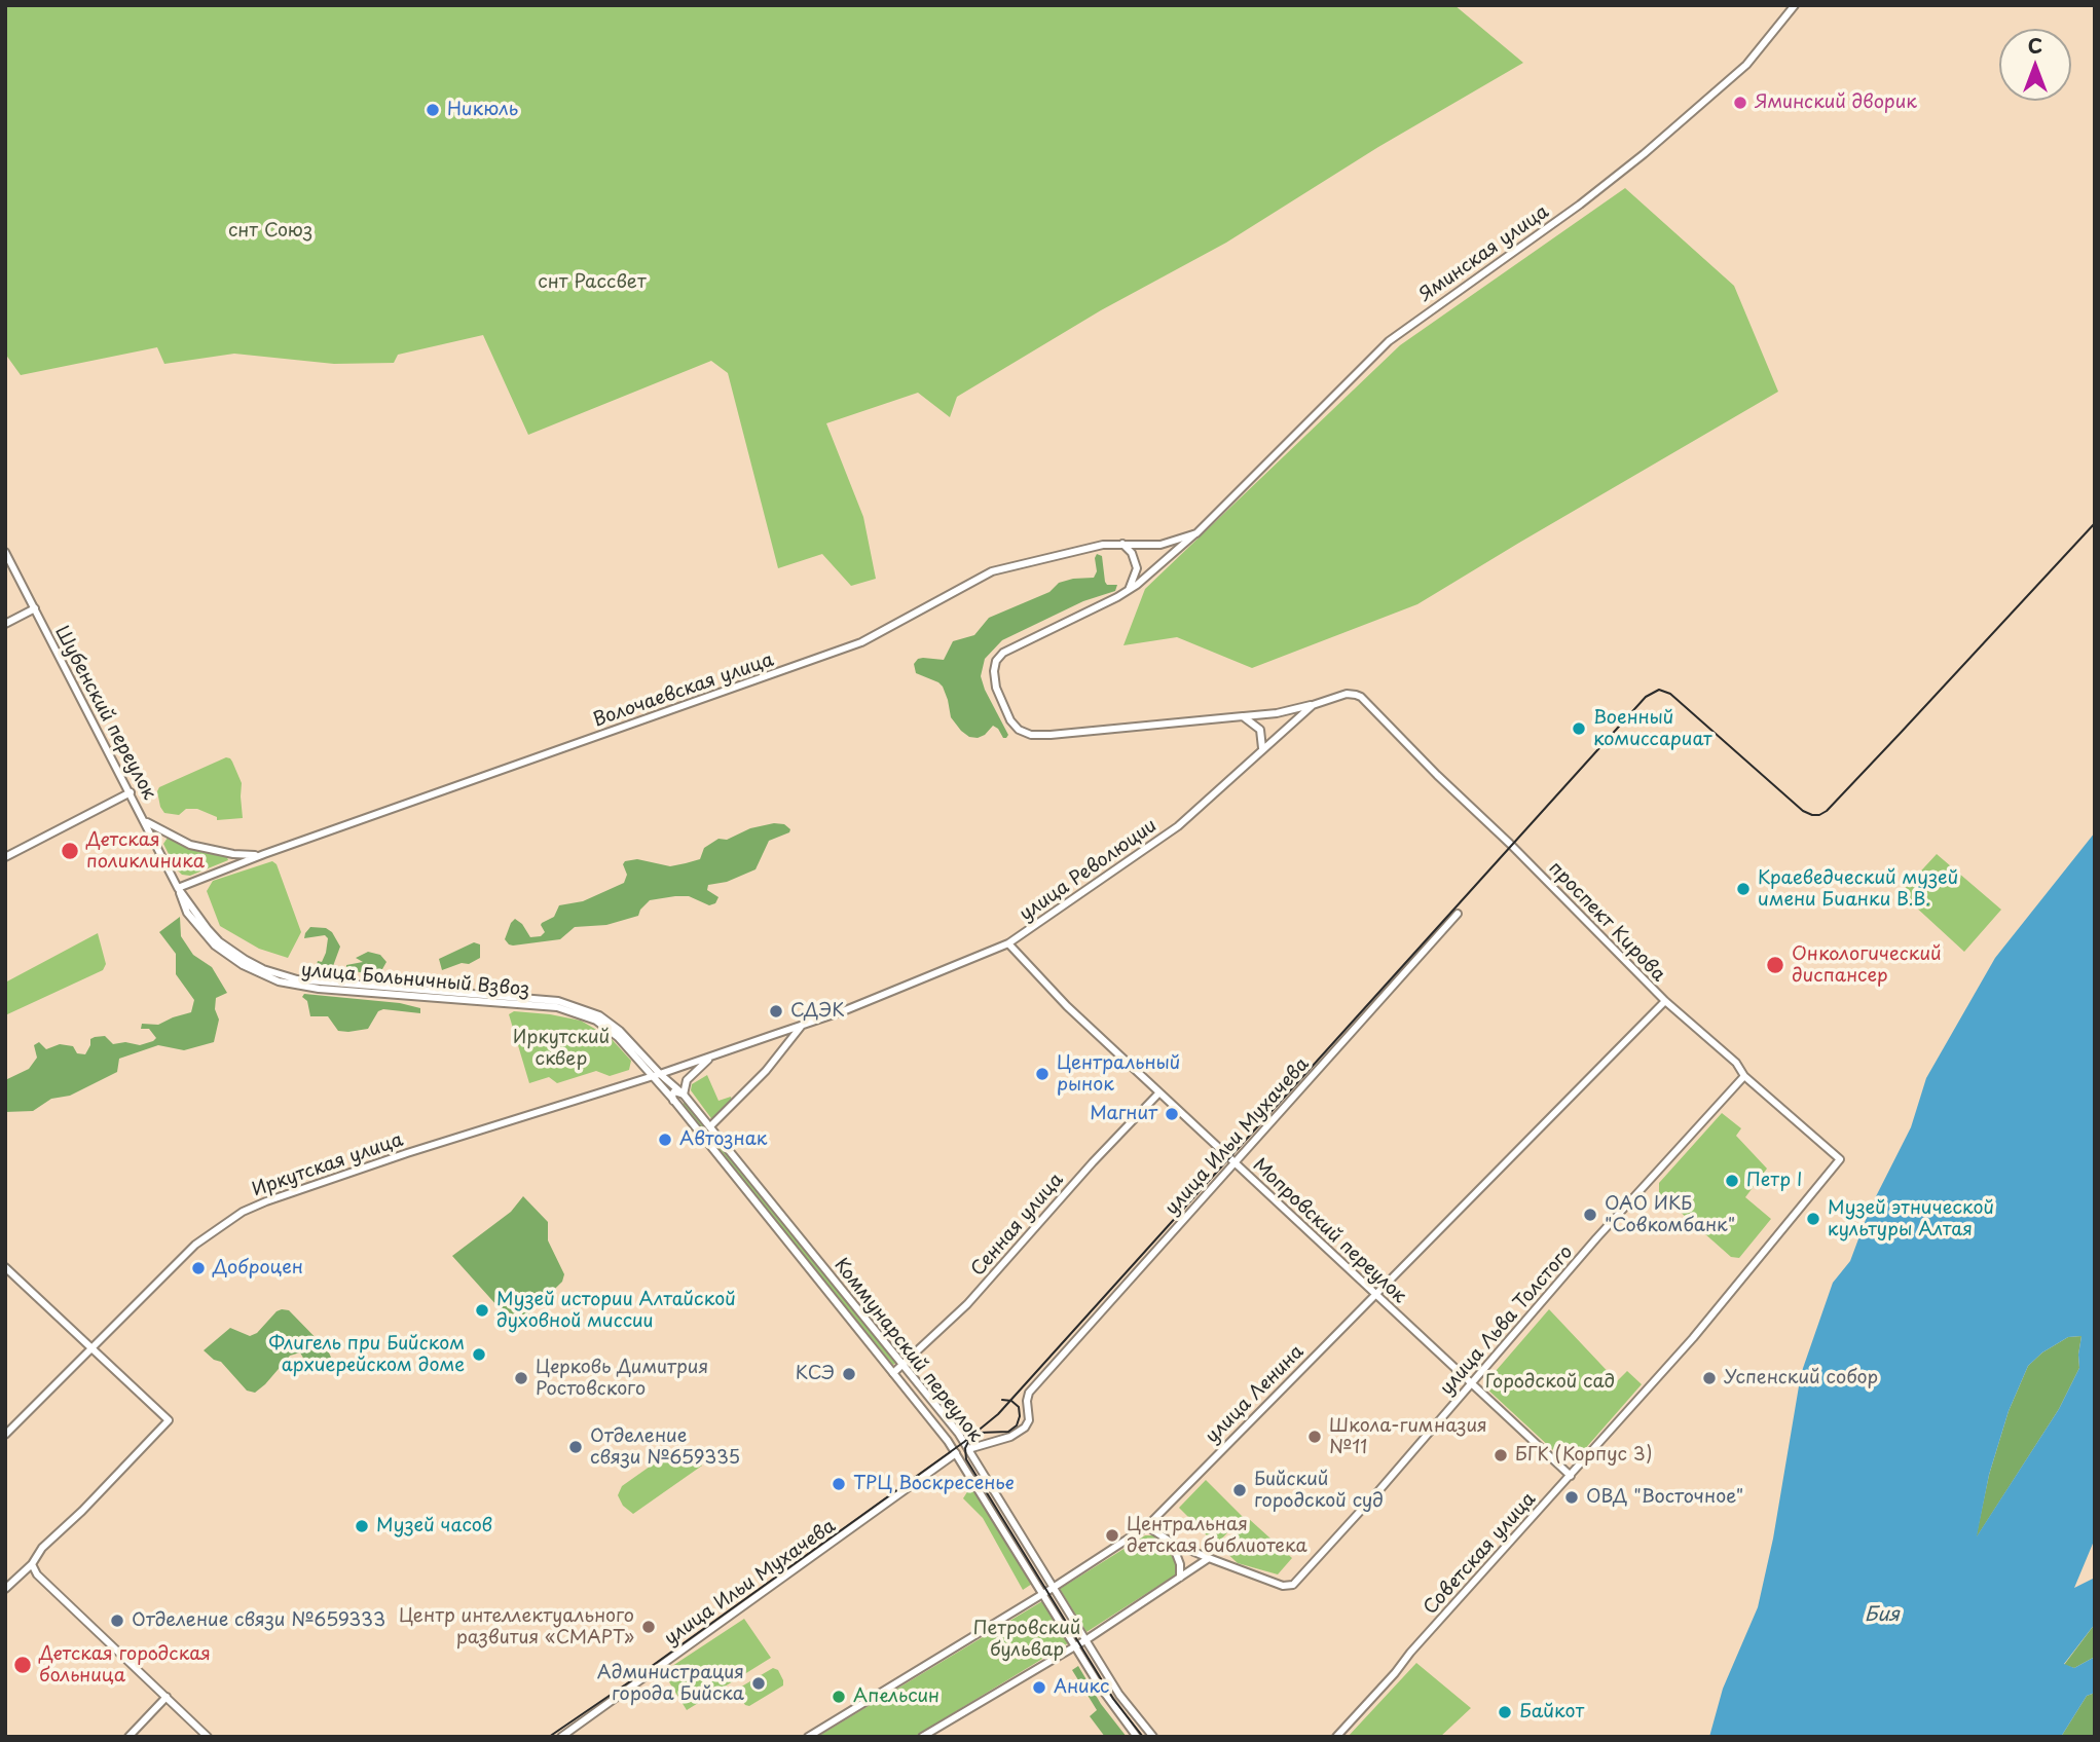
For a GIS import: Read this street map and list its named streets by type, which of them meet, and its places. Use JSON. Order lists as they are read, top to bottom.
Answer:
{
  "streets": {
    "main road": [
      "Яминская улица",
      "Волочаевская улица",
      "Шубенский переулок",
      "улица Революции",
      "проспект Кирова",
      "улица Больничный Взвоз",
      "улица Ильи Мухачева",
      "Иркутская улица",
      "Сенная улица",
      "Мопровский переулок",
      "улица Льва Толстого",
      "Коммунарский переулок",
      "улица Ленина",
      "Советская улица"
    ]
  },
  "crossings": [
    ["Яминская улица", "Волочаевская улица"],
    ["Волочаевская улица", "Шубенский переулок"],
    ["Волочаевская улица", "улица Больничный Взвоз"],
    ["Шубенский переулок", "улица Больничный Взвоз"],
    ["улица Революции", "проспект Кирова"],
    ["улица Революции", "улица Больничный Взвоз"],
    ["улица Революции", "Иркутская улица"],
    ["улица Революции", "Мопровский переулок"],
    ["улица Революции", "Коммунарский переулок"],
    ["проспект Кирова", "улица Льва Толстого"],
    ["проспект Кирова", "улица Ленина"],
    ["проспект Кирова", "Советская улица"],
    ["улица Больничный Взвоз", "Иркутская улица"],
    ["улица Больничный Взвоз", "Коммунарский переулок"],
    ["улица Ильи Мухачева", "Мопровский переулок"],
    ["улица Ильи Мухачева", "Коммунарский переулок"],
    ["Иркутская улица", "Коммунарский переулок"],
    ["Сенная улица", "Мопровский переулок"],
    ["Сенная улица", "Коммунарский переулок"],
    ["Мопровский переулок", "улица Льва Толстого"],
    ["Мопровский переулок", "улица Ленина"],
    ["Мопровский переулок", "Советская улица"],
    ["Коммунарский переулок", "улица Ленина"]
  ],
  "water": ["Бия"],
  "parks": [
    "снт Союз",
    "снт Рассвет",
    "Иркутский сквер",
    "Городской сад",
    "Петровский бульвар"
  ],
  "places": [
    "Яминский дворик",
    "Никюль",
    "Военный комиссариат",
    "Детская поликлиника",
    "Краеведческий музей имени Бианки В.В.",
    "Онкологический диспансер",
    "СДЭК",
    "Центральный рынок",
    "Магнит",
    "Автознак",
    "Петр I",
    "ОАО ИКБ \"Совкомбанк\"",
    "Музей этнической культуры Алтая",
    "Доброцен",
    "Музей истории Алтайской духовной миссии",
    "Флигель при Бийском архиерейском доме",
    "КСЭ",
    "Церковь Димитрия Ростовского",
    "Успенский собор",
    "Школа-гимназия №11",
    "Отделение связи №659335",
    "БГК (Корпус 3)",
    "ТРЦ Воскресенье",
    "Бийский городской суд",
    "ОВД \"Восточное\"",
    "Музей часов",
    "Центральная детская библиотека",
    "Отделение связи №659333",
    "Центр интеллектуального развития «СМАРТ»",
    "Детская городская больница",
    "Администрация города Бийска",
    "Аникс",
    "Апельсин",
    "Байкот"
  ],
  "north": "top"
}
